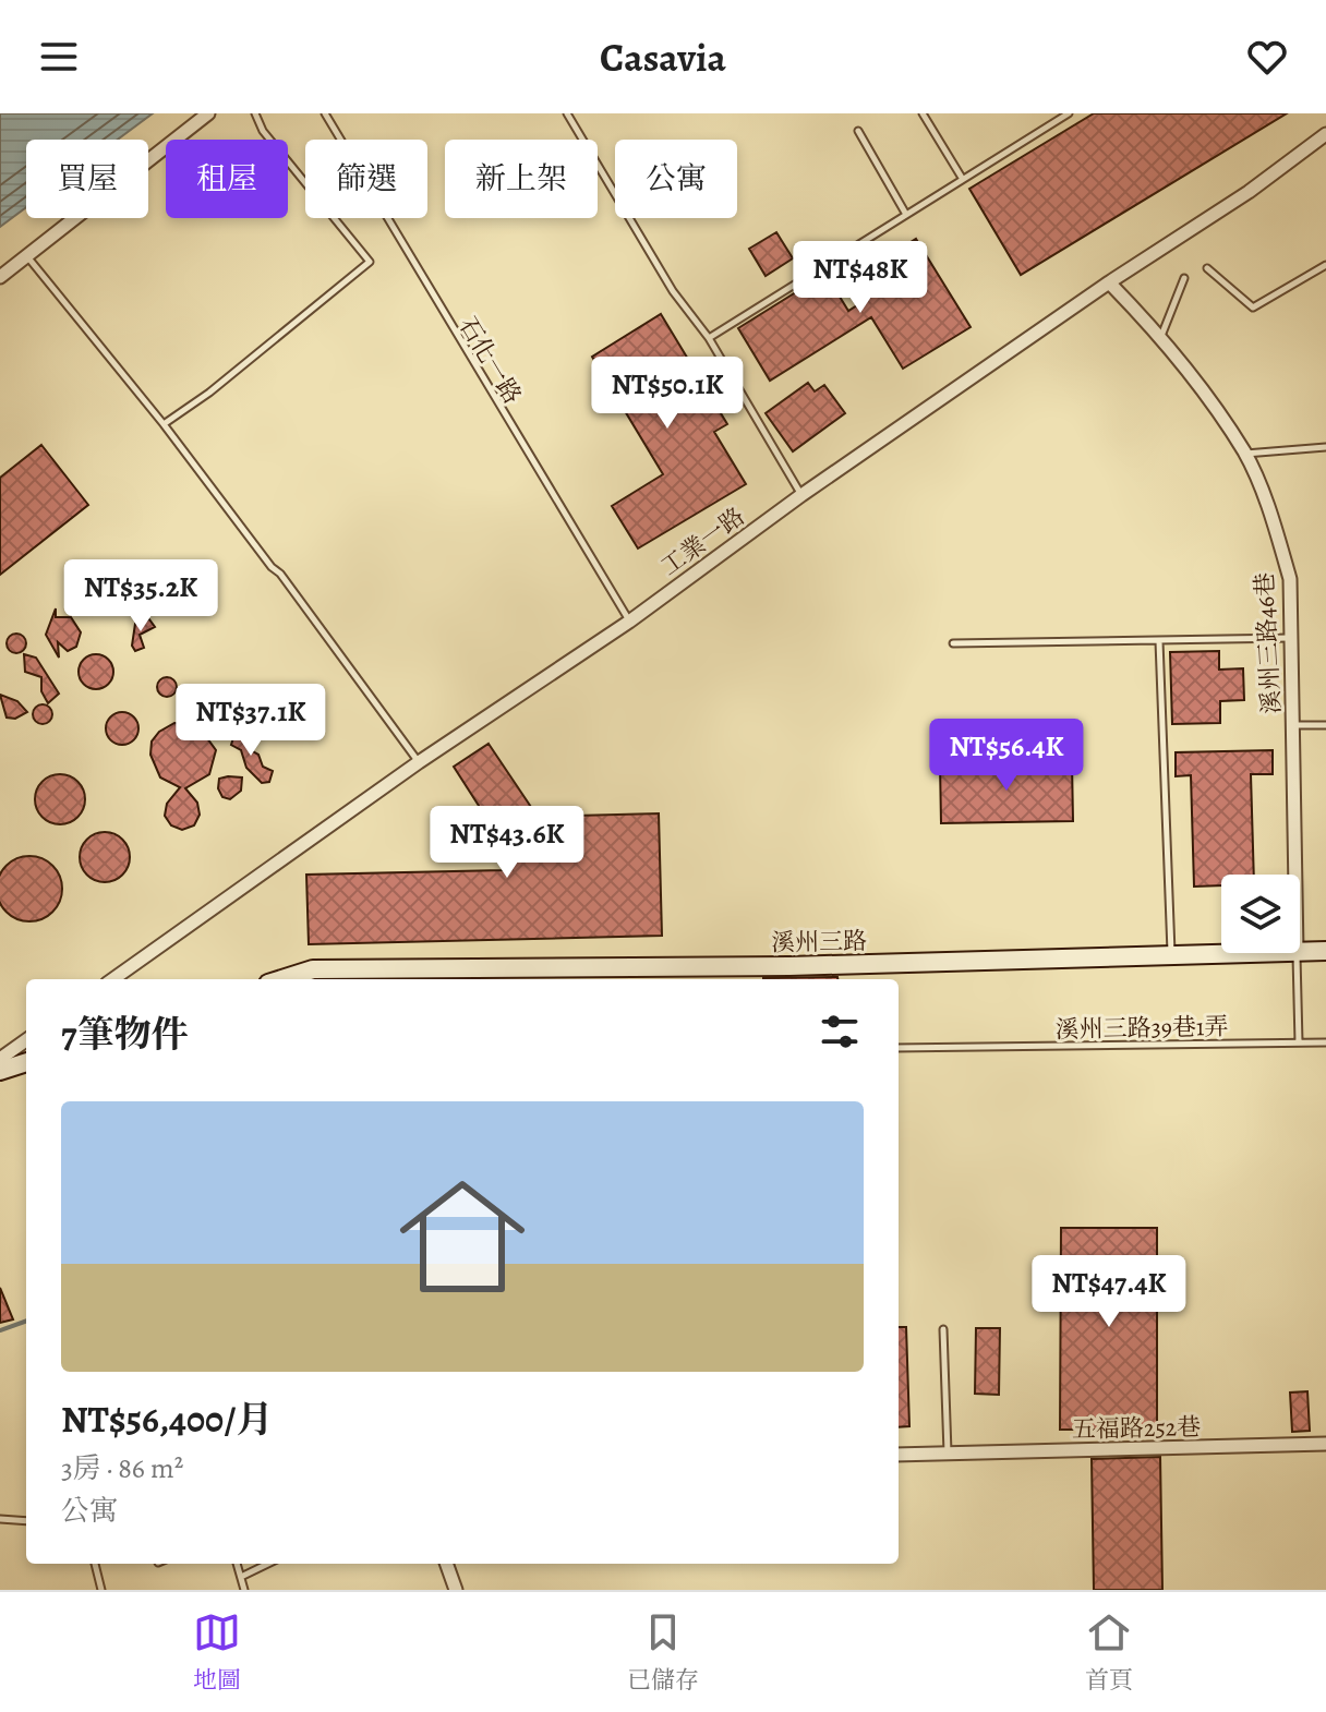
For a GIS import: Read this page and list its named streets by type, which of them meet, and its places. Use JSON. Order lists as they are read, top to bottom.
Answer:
{
  "streets": {
    "street": [
      "工業一路",
      "溪州三路46巷",
      "溪州三路",
      "五福路252巷"
    ],
    "lane": ["石化一路", "溪州三路39巷1弄"]
  },
  "crossings": [
    ["石化一路", "工業一路"],
    ["工業一路", "溪州三路46巷"]
  ],
  "page": {
    "header": "Casavia",
    "chip": [
      "買屋",
      "租屋",
      "篩選",
      "新上架",
      "公寓"
    ],
    "price": [
      "NT$48K",
      "NT$50.1K",
      "NT$35.2K",
      "NT$37.1K",
      "NT$56.4K",
      "NT$43.6K",
      "NT$47.4K"
    ],
    "heading": "7筆物件",
    "list": [
      {
        "name": "NT$56,400/月",
        "note": "3房 · 86 m² · 公寓"
      }
    ],
    "tabs": ["地圖", "已儲存", "首頁"]
  }
}
